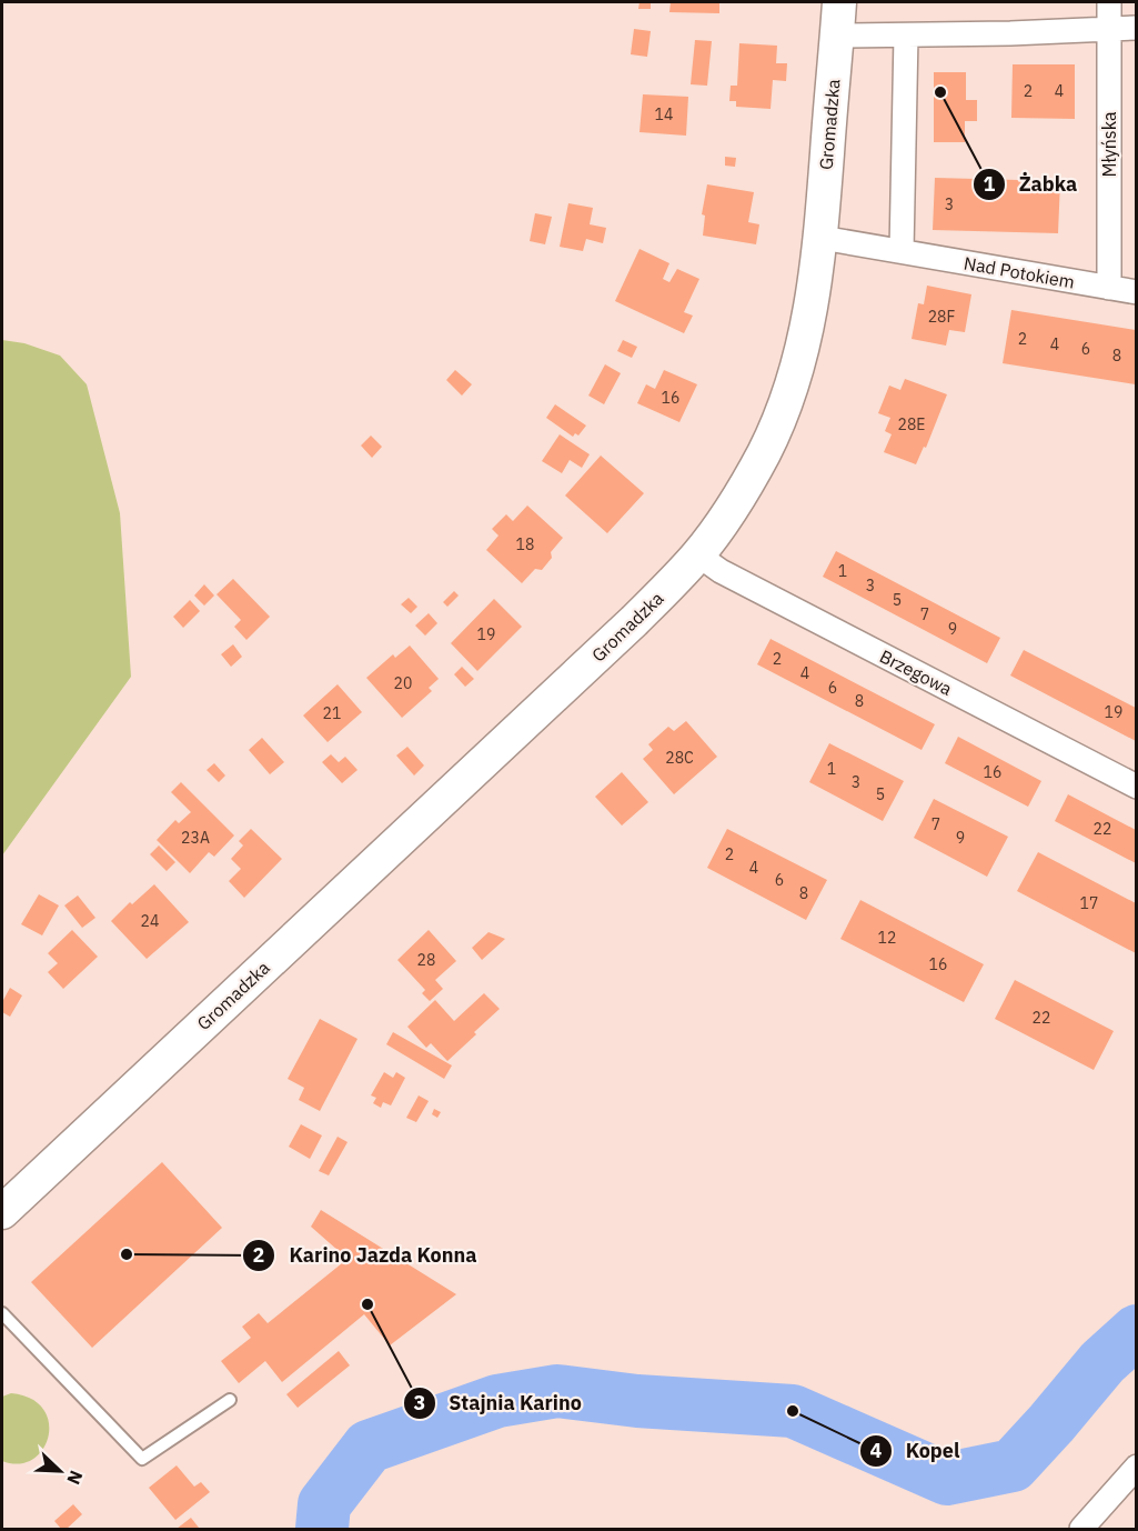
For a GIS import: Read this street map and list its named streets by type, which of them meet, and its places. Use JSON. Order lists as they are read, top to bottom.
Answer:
{
  "streets": {
    "street": [
      "Gromadzka",
      "Młyńska",
      "Nad Potokiem",
      "Brzegowa"
    ]
  },
  "crossings": [
    ["Gromadzka", "Nad Potokiem"],
    ["Gromadzka", "Brzegowa"],
    ["Młyńska", "Nad Potokiem"]
  ],
  "places": [
    "Żabka",
    "Karino Jazda Konna",
    "Stajnia Karino",
    "Kopel"
  ],
  "house_numbers": [
    "2",
    "4",
    "14",
    "3",
    "28F",
    "2",
    "4",
    "6",
    "8",
    "16",
    "28E",
    "18",
    "1",
    "3",
    "5",
    "7",
    "9",
    "19",
    "2",
    "4",
    "20",
    "6",
    "8",
    "19",
    "21",
    "28C",
    "1",
    "16",
    "3",
    "5",
    "7",
    "22",
    "23A",
    "9",
    "2",
    "4",
    "6",
    "8",
    "17",
    "24",
    "12",
    "28",
    "16",
    "22"
  ],
  "north": "bottom right"
}
